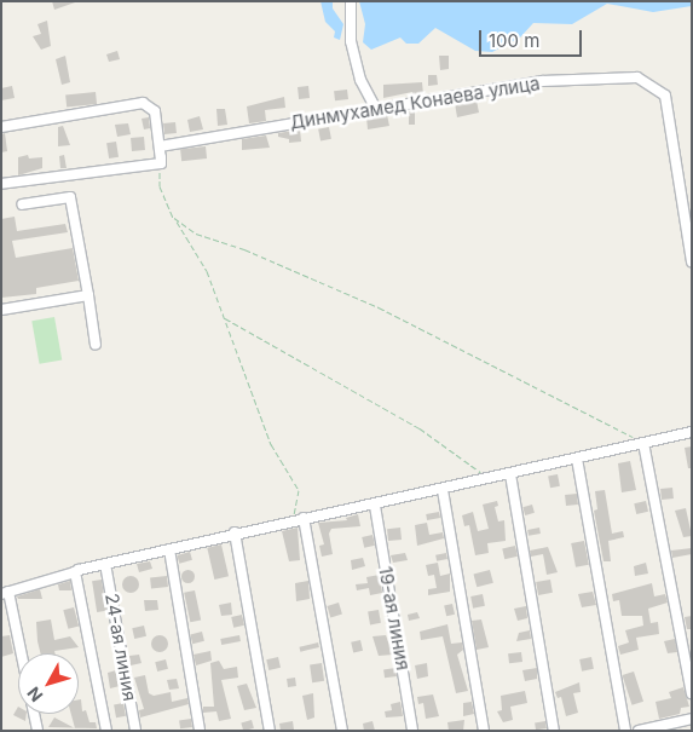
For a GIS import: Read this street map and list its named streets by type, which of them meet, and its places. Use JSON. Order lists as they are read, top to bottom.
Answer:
{
  "streets": {
    "street": ["Динмухамед Конаева улица", "19-ая линия", "24-ая линия"]
  },
  "scale_bar": "100 m",
  "north": "bottom left"
}
